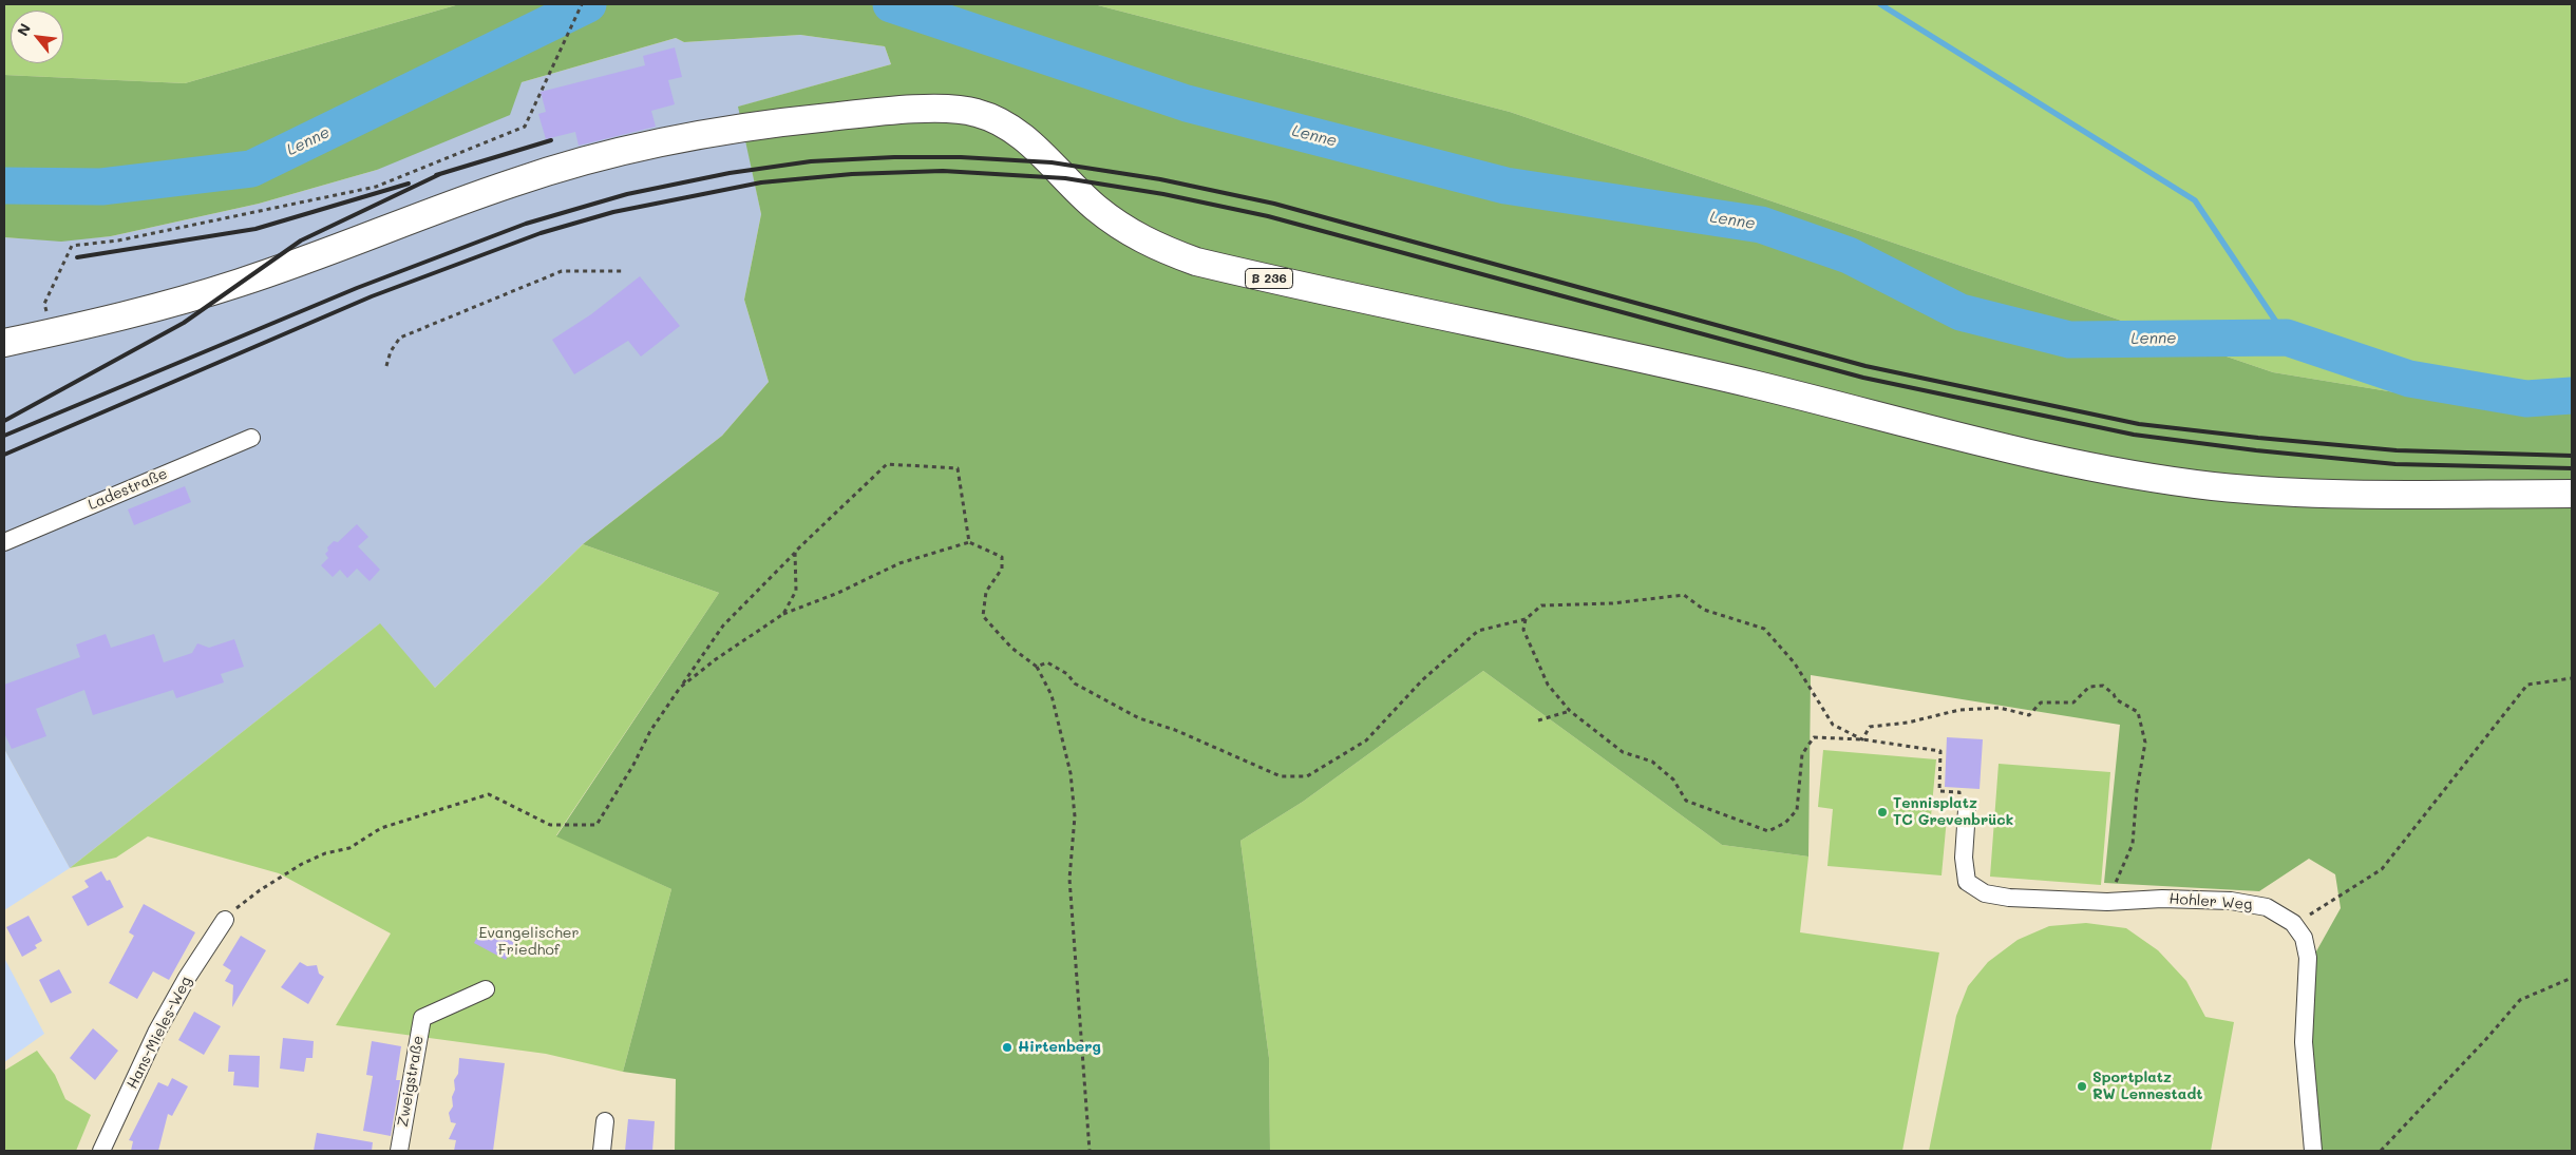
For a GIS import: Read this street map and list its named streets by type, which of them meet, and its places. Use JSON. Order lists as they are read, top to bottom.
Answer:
{
  "streets": {
    "main road": ["B 236"],
    "street": [
      "Ladestraße",
      "Hohler Weg",
      "Hans-Mieles-Weg",
      "Zweigstraße"
    ]
  },
  "water": ["Lenne"],
  "parks": ["Evangelischer Friedhof"],
  "places": ["Tennisplatz TC Grevenbrück", "Hirtenberg", "Sportplatz RW Lennestadt"],
  "north": "top left"
}
